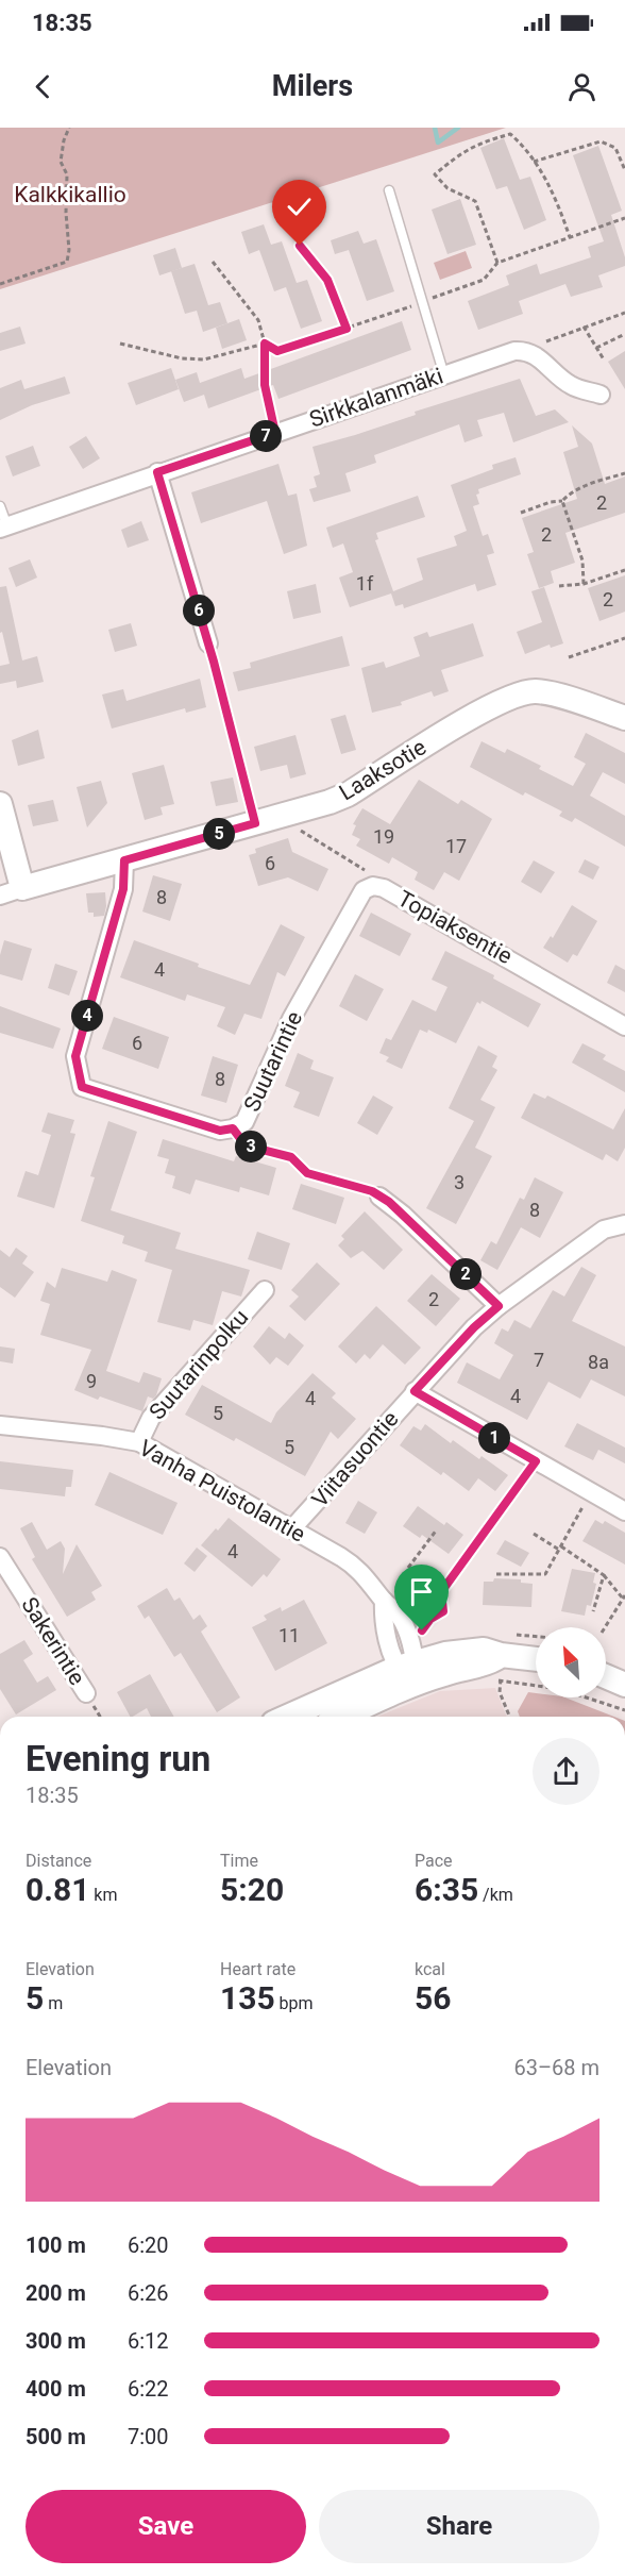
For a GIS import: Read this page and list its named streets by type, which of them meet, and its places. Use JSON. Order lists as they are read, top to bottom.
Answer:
{
  "streets": {
    "street": [
      "Sirkkalanmäki",
      "Laaksotie",
      "Topiaksentie",
      "Suutarintie",
      "Suutarinpolku",
      "Viitasuontie",
      "Vanha Puistolantie",
      "Sakerintie"
    ]
  },
  "crossings": [
    ["Laaksotie", "Suutarintie"],
    ["Topiaksentie", "Suutarintie"],
    ["Suutarinpolku", "Vanha Puistolantie"],
    ["Viitasuontie", "Vanha Puistolantie"]
  ],
  "parks": ["Kalkkikallio"],
  "house_numbers": [
    "2",
    "2",
    "1f",
    "2",
    "19",
    "17",
    "6",
    "8",
    "4",
    "6",
    "8",
    "3",
    "8",
    "2",
    "7",
    "8a",
    "9",
    "4",
    "4",
    "5",
    "5",
    "4",
    "11"
  ],
  "north": "top left",
  "page": {
    "status": "18:35",
    "header": "Milers",
    "pins": [
      "7",
      "6",
      "5",
      "4",
      "3",
      "2",
      "1"
    ],
    "heading": ["Evening run", "18:35"],
    "stats": [
      ["Distance", "0.81 km"],
      ["Time", "5:20"],
      ["Pace", "6:35 /km"],
      ["Elevation", "5 m"],
      ["Heart rate", "135 bpm"],
      ["kcal", "56"]
    ],
    "chart": ["Elevation", "63–68 m"],
    "list": [
      {
        "name": "100 m",
        "note": "6:20"
      },
      {
        "name": "200 m",
        "note": "6:26"
      },
      {
        "name": "300 m",
        "note": "6:12"
      },
      {
        "name": "400 m",
        "note": "6:22"
      },
      {
        "name": "500 m",
        "note": "7:00"
      }
    ],
    "buttons": ["Save", "Share"]
  }
}
